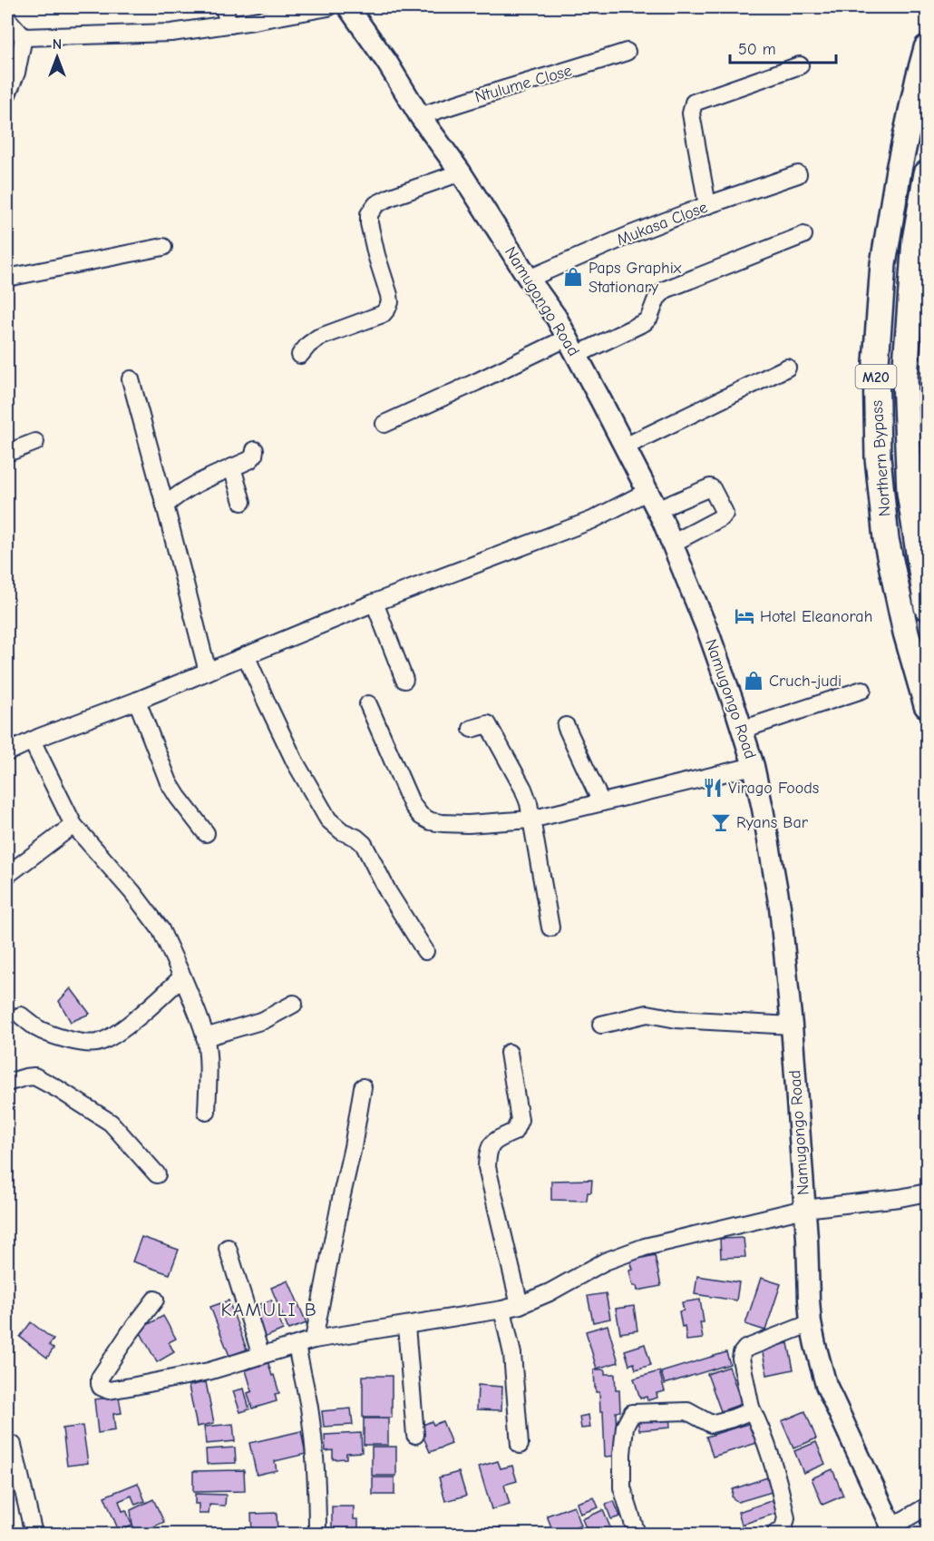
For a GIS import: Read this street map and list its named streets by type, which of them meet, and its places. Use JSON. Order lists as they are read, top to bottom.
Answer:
{
  "streets": {
    "highway": ["M20", "Northern Bypass"],
    "main road": ["Namugongo Road"],
    "street": ["Ntulume Close", "Mukasa Close"]
  },
  "crossings": [
    ["Ntulume Close", "Namugongo Road"],
    ["Mukasa Close", "Namugongo Road"]
  ],
  "districts": ["KAMULI B"],
  "places": {
    "shop": ["Paps Graphix Stationary", "Cruch-judi"],
    "hotel": ["Hotel Eleanorah"],
    "restaurant": ["Virago Foods"],
    "bar": ["Ryans Bar"]
  },
  "scale_bar": "50 m",
  "north": "top"
}
